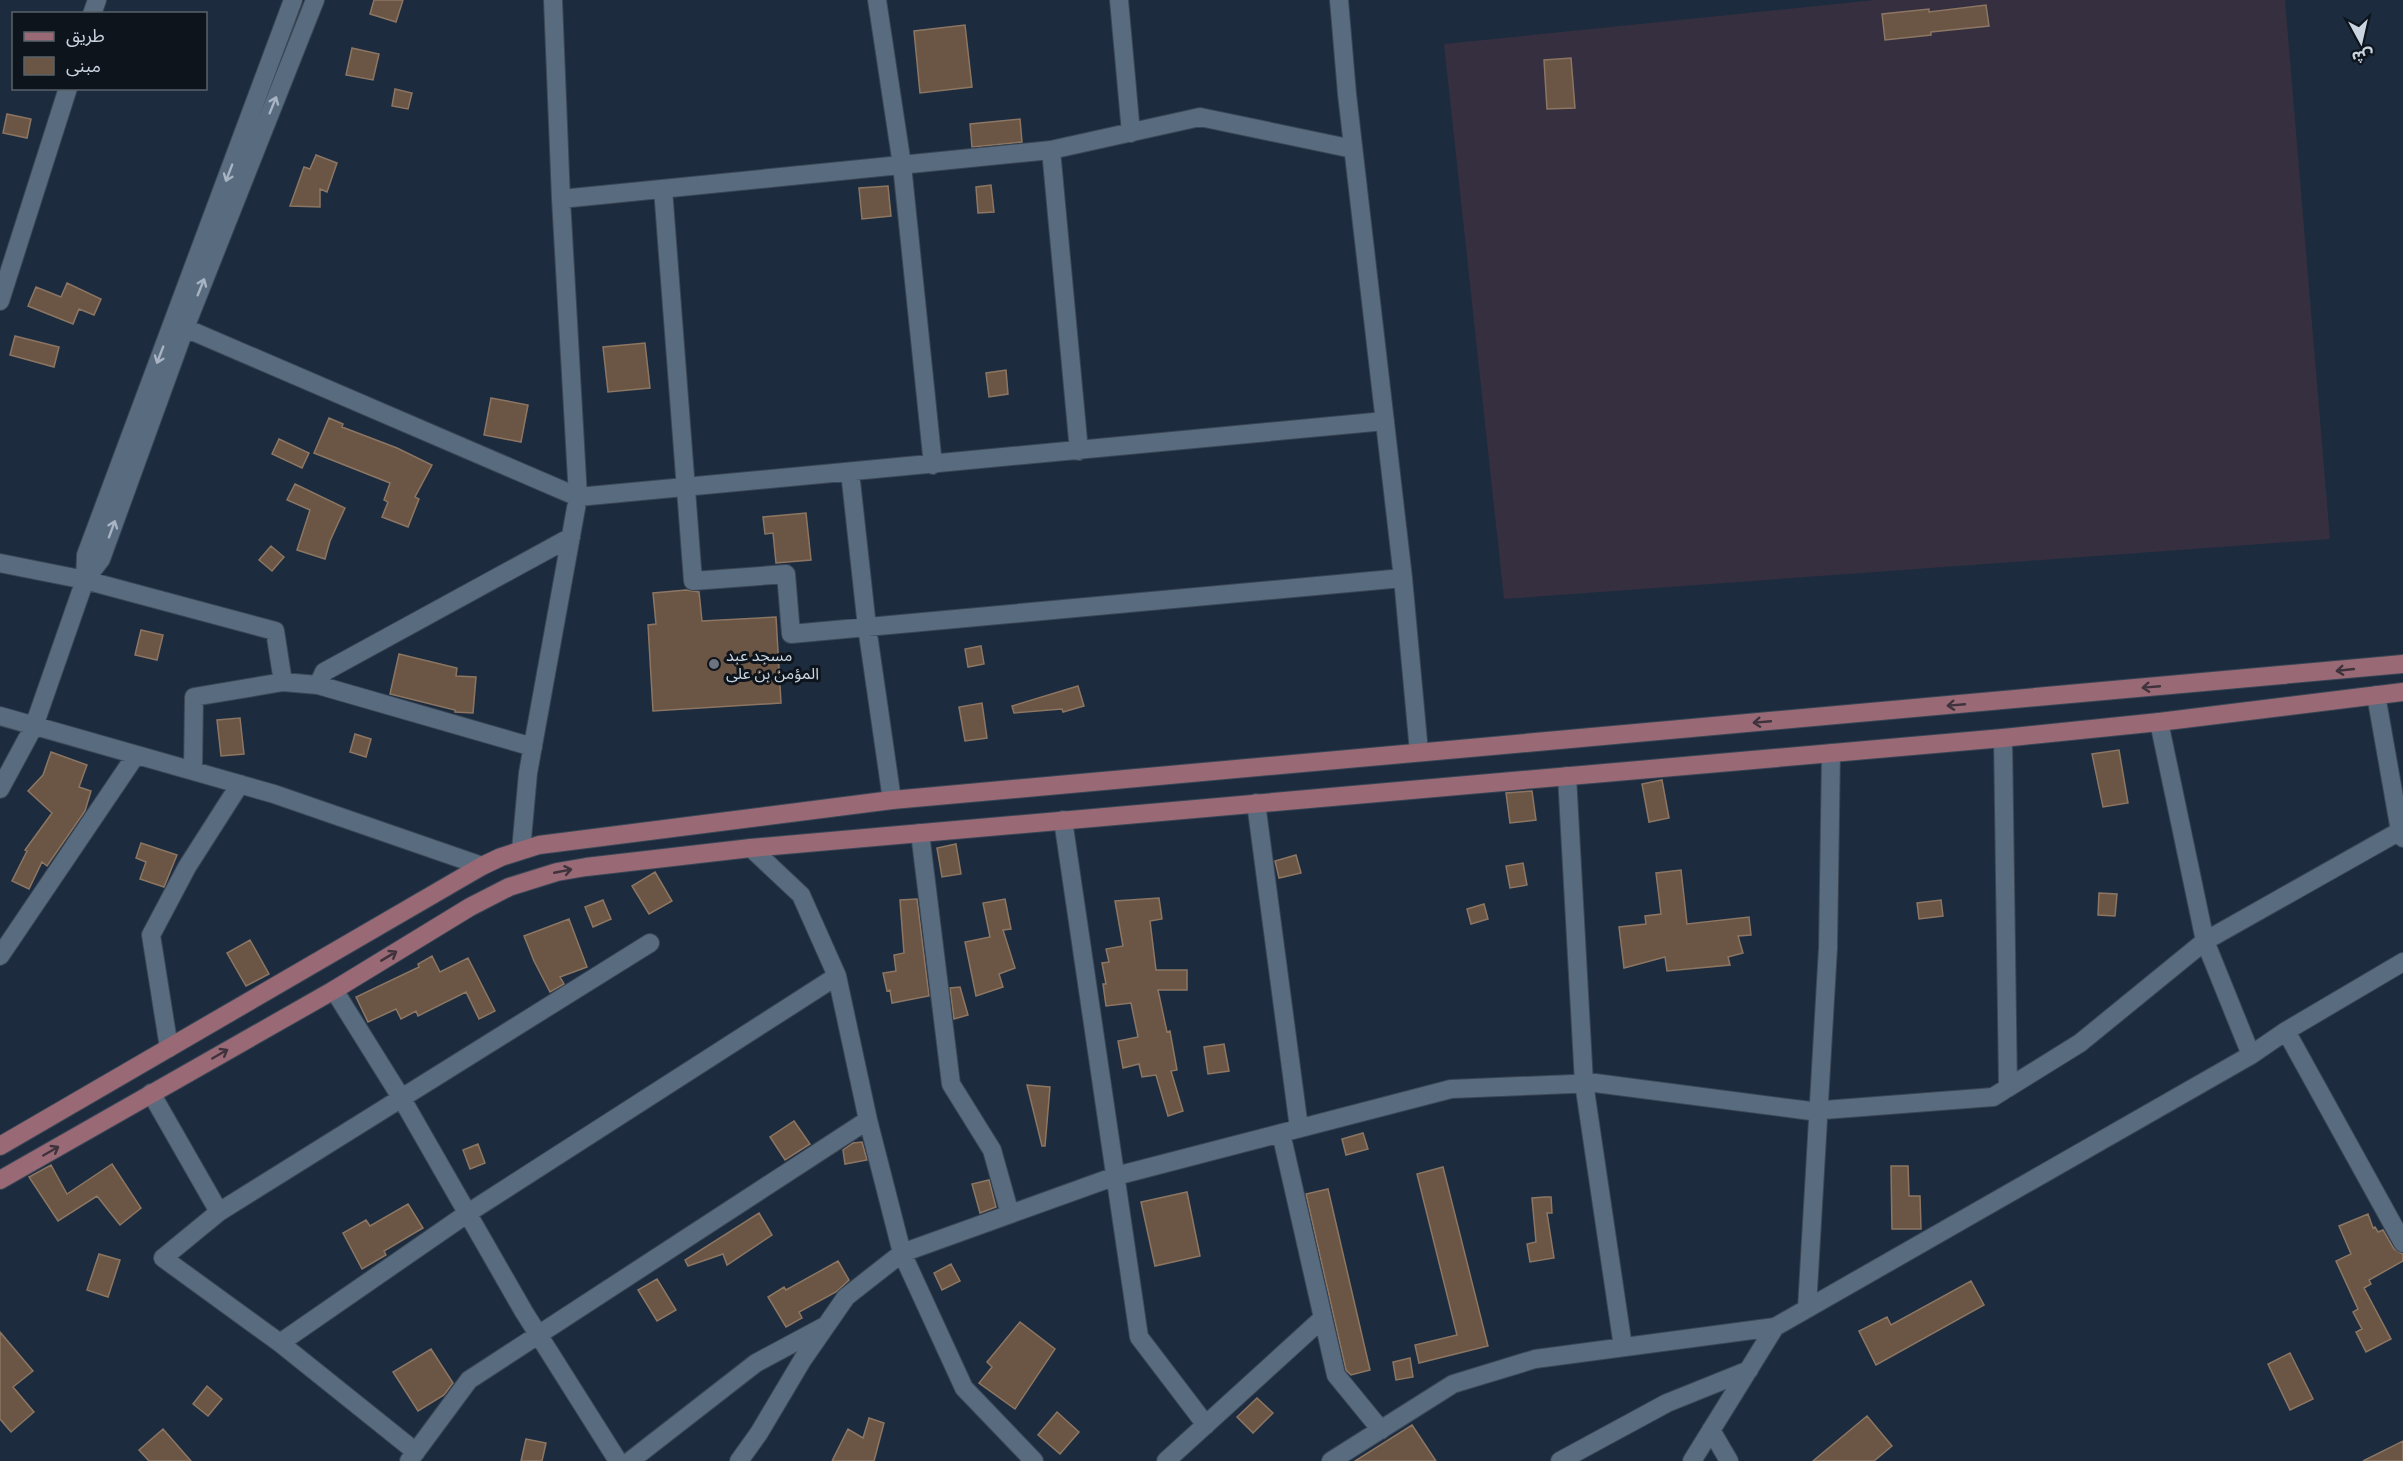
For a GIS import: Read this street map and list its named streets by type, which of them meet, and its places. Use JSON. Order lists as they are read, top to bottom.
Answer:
{
  "places": ["مسجد عبد المؤمن بن على"],
  "legend": ["طريق", "مبنى"],
  "north": "bottom"
}
